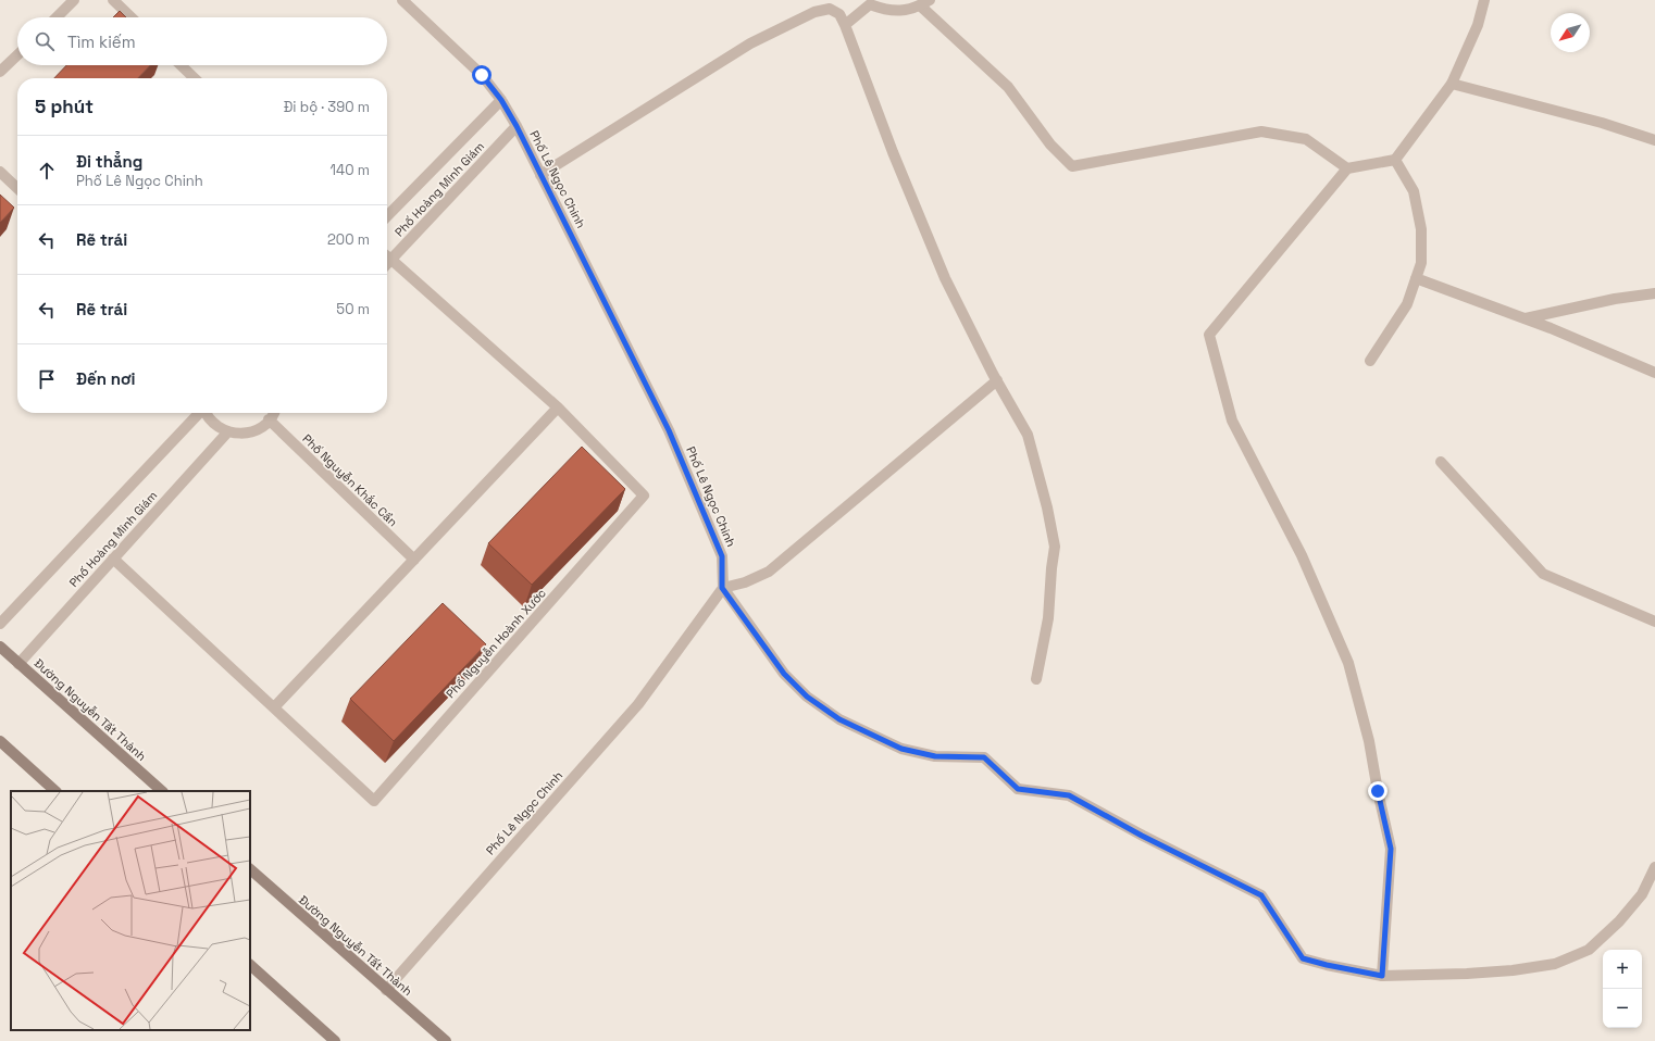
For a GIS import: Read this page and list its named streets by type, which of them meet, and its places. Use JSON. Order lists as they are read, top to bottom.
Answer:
{
  "streets": {
    "main road": ["Đường Nguyễn Tất Thành"],
    "street": [
      "Phố Lê Ngọc Chinh",
      "Phố Hoàng Minh Giám",
      "Phố Nguyễn Khắc Cần",
      "Phố Nguyễn Hoành Xước"
    ]
  },
  "crossings": [
    ["Phố Lê Ngọc Chinh", "Phố Hoàng Minh Giám"],
    ["Phố Lê Ngọc Chinh", "Đường Nguyễn Tất Thành"],
    ["Phố Hoàng Minh Giám", "Phố Nguyễn Hoành Xước"],
    ["Phố Hoàng Minh Giám", "Đường Nguyễn Tất Thành"]
  ],
  "north": "bottom left",
  "page": {
    "search": "Tìm kiếm",
    "heading": ["5 phút", "Đi bộ · 390 m"],
    "list": [
      ["Đi thẳng", "Phố Lê Ngọc Chinh", "140 m"],
      ["Rẽ trái", "200 m"],
      ["Rẽ trái", "50 m"],
      "Đến nơi"
    ],
    "map_buttons": ["+", "−"]
  }
}
